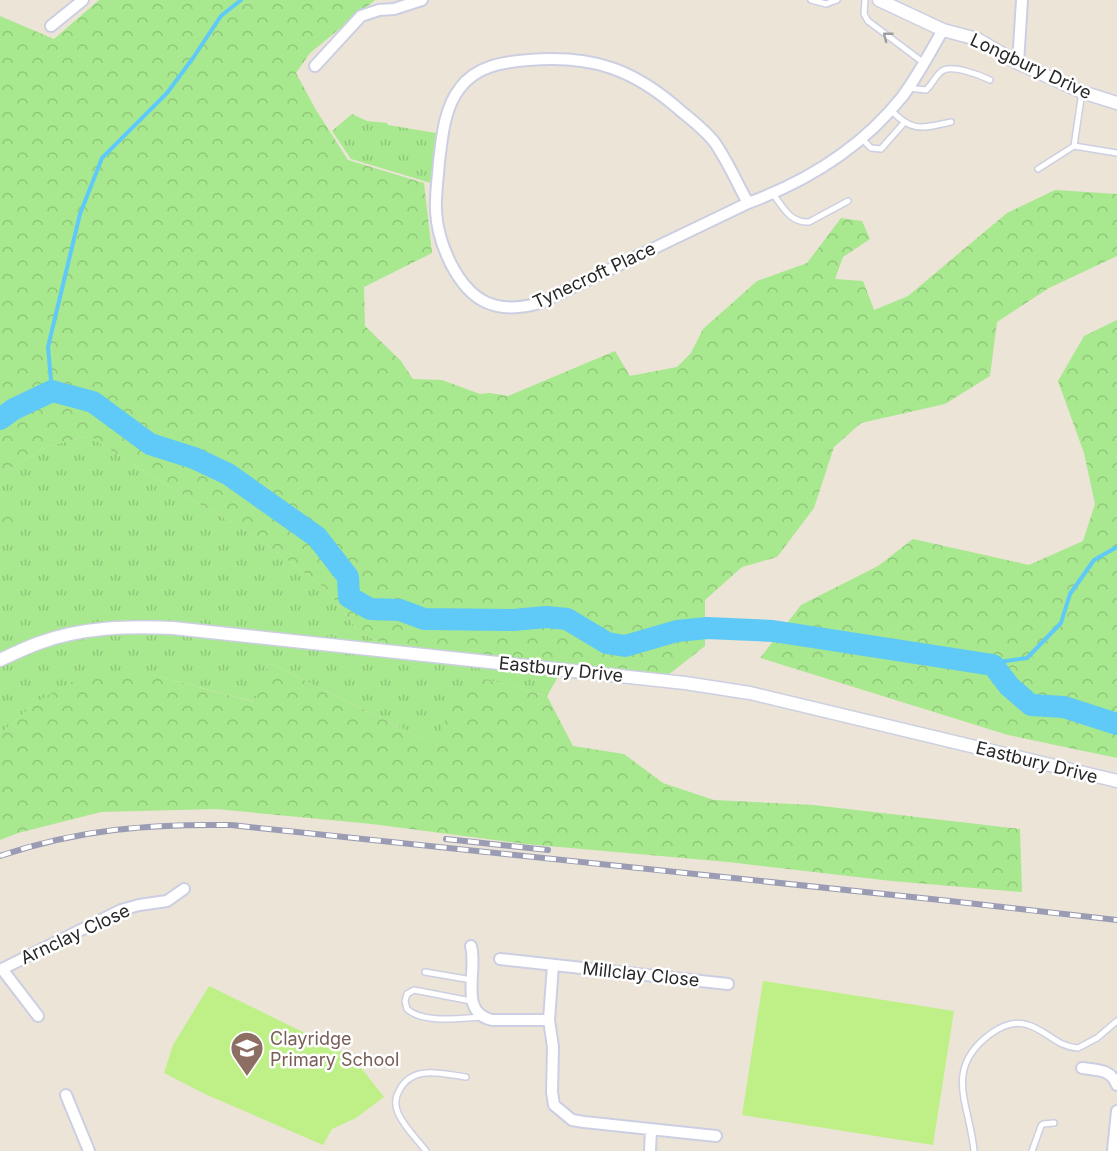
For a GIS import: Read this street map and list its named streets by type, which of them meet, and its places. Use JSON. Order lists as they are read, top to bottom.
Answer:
{
  "streets": {
    "street": [
      "Longbury Drive",
      "Tynecroft Place",
      "Eastbury Drive",
      "Arnclay Close",
      "Millclay Close"
    ]
  },
  "crossings": [
    ["Longbury Drive", "Tynecroft Place"]
  ],
  "places": {
    "school or university": ["Clayridge Primary School"]
  }
}
